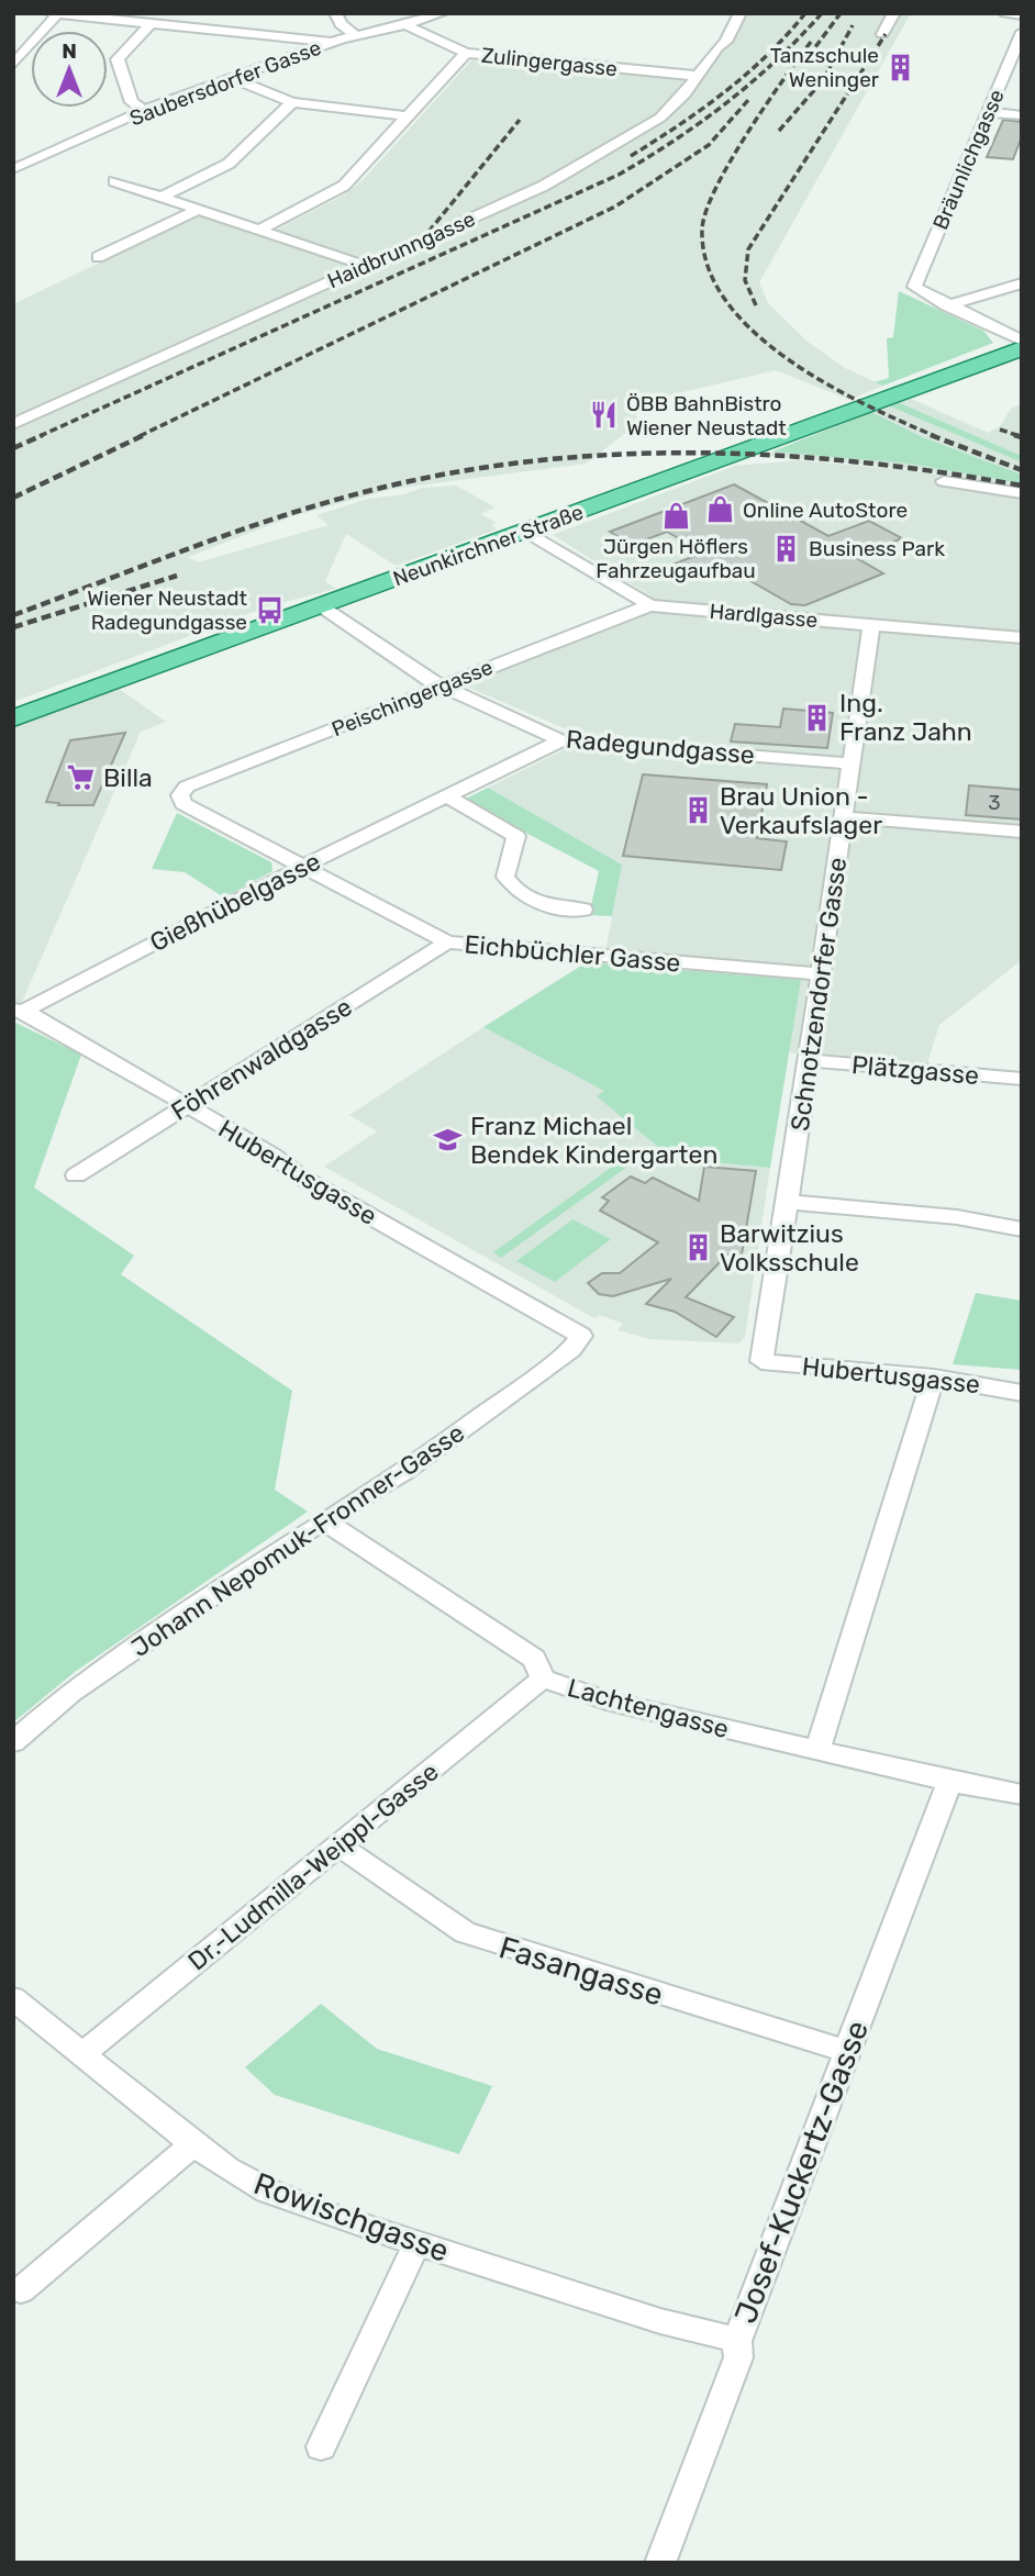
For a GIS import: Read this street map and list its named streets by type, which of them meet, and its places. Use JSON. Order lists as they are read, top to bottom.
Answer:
{
  "streets": {
    "main road": ["Neunkirchner Straße"],
    "street": [
      "Zulingergasse",
      "Saubersdorfer Gasse",
      "Bräunlichgasse",
      "Haidbrunngasse",
      "Hardlgasse",
      "Peischingergasse",
      "Radegundgasse",
      "Gießhübelgasse",
      "Eichbüchler Gasse",
      "Schnotzendorfer Gasse",
      "Föhrenwaldgasse",
      "Plätzgasse",
      "Hubertusgasse",
      "Johann Nepomuk-Fronner-Gasse",
      "Lachtengasse",
      "Dr.-Ludmilla-Weippl-Gasse",
      "Fasangasse",
      "Josef-Kuckertz-Gasse",
      "Rowischgasse"
    ]
  },
  "crossings": [
    ["Zulingergasse", "Saubersdorfer Gasse"],
    ["Zulingergasse", "Haidbrunngasse"],
    ["Bräunlichgasse", "Neunkirchner Straße"],
    ["Neunkirchner Straße", "Hardlgasse"],
    ["Neunkirchner Straße", "Radegundgasse"],
    ["Hardlgasse", "Peischingergasse"],
    ["Hardlgasse", "Schnotzendorfer Gasse"],
    ["Peischingergasse", "Radegundgasse"],
    ["Peischingergasse", "Eichbüchler Gasse"],
    ["Radegundgasse", "Gießhübelgasse"],
    ["Radegundgasse", "Schnotzendorfer Gasse"],
    ["Gießhübelgasse", "Eichbüchler Gasse"],
    ["Gießhübelgasse", "Hubertusgasse"],
    ["Eichbüchler Gasse", "Schnotzendorfer Gasse"],
    ["Eichbüchler Gasse", "Föhrenwaldgasse"],
    ["Schnotzendorfer Gasse", "Plätzgasse"],
    ["Schnotzendorfer Gasse", "Hubertusgasse"],
    ["Föhrenwaldgasse", "Hubertusgasse"],
    ["Hubertusgasse", "Johann Nepomuk-Fronner-Gasse"],
    ["Johann Nepomuk-Fronner-Gasse", "Lachtengasse"],
    ["Lachtengasse", "Dr.-Ludmilla-Weippl-Gasse"],
    ["Lachtengasse", "Josef-Kuckertz-Gasse"],
    ["Dr.-Ludmilla-Weippl-Gasse", "Fasangasse"],
    ["Dr.-Ludmilla-Weippl-Gasse", "Rowischgasse"],
    ["Fasangasse", "Josef-Kuckertz-Gasse"],
    ["Josef-Kuckertz-Gasse", "Rowischgasse"]
  ],
  "places": {
    "building": [
      "Tanzschule Weninger",
      "Business Park",
      "Ing. Franz Jahn",
      "Brau Union - Verkaufslager",
      "Barwitzius Volksschule"
    ],
    "restaurant": ["ÖBB BahnBistro Wiener Neustadt"],
    "shop": ["Online AutoStore", "Jürgen Höflers Fahrzeugaufbau"],
    "bus stop": ["Wiener Neustadt Radegundgasse"],
    "supermarket": ["Billa"],
    "school or university": ["Franz Michael Bendek Kindergarten"]
  },
  "house_numbers": ["3"],
  "north": "top"
}
